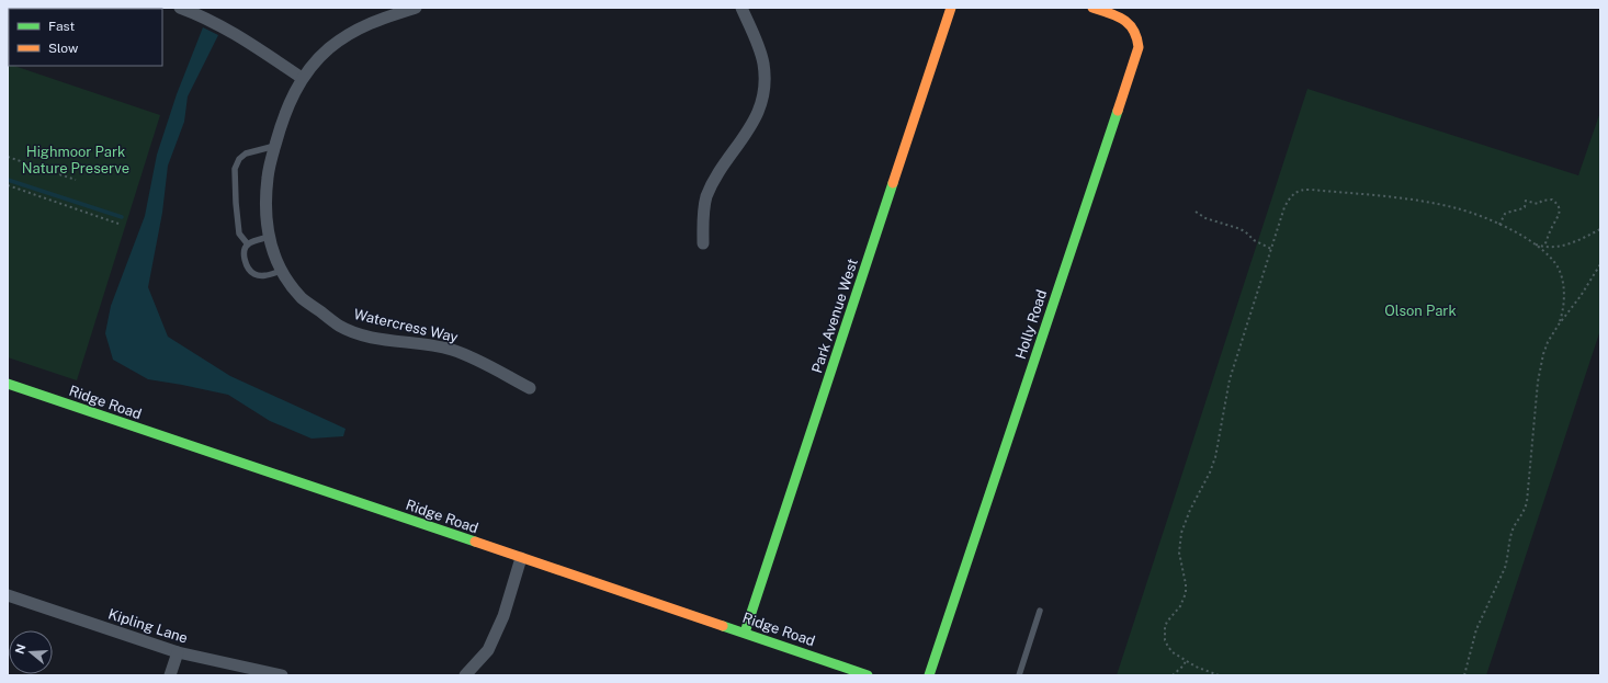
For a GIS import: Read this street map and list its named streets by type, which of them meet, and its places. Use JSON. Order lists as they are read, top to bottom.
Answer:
{
  "streets": {
    "street": [
      "Park Avenue West",
      "Holly Road",
      "Watercress Way",
      "Ridge Road",
      "Kipling Lane"
    ]
  },
  "crossings": [
    ["Park Avenue West", "Ridge Road"]
  ],
  "parks": ["Highmoor Park Nature Preserve", "Olson Park"],
  "legend": ["Fast", "Slow"],
  "north": "left"
}
